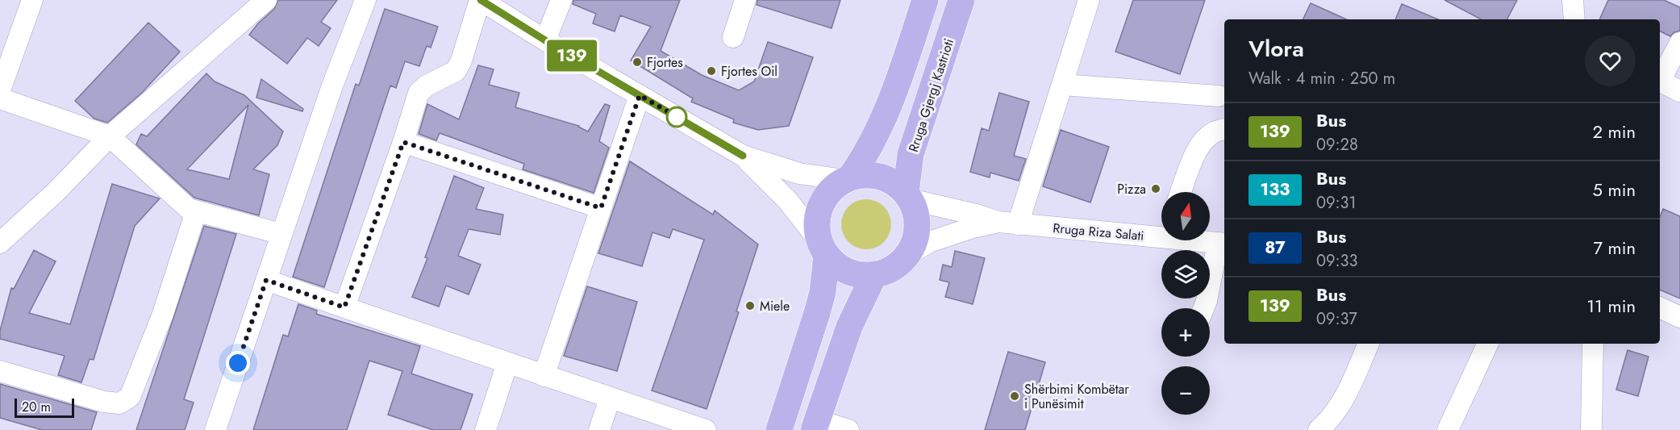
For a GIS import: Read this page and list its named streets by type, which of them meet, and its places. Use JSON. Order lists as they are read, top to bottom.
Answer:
{
  "streets": {
    "main road": ["Rruga Gjergj Kastrioti"],
    "street": ["Rruga Riza Salati"]
  },
  "places": [
    "Fjortes",
    "Fjortes Oil",
    "Pizza",
    "Miele",
    "Shërbimi Kombëtar i Punësimit"
  ],
  "lines": ["bus line 139"],
  "scale_bar": "20 m",
  "north": "top",
  "page": {
    "on_map": "139",
    "heading": ["Vlora", "Walk · 4 min · 250 m"],
    "list": [
      {
        "mark": "139",
        "name": "Bus",
        "note": "09:28",
        "value": "2 min"
      },
      {
        "mark": "133",
        "name": "Bus",
        "note": "09:31",
        "value": "5 min"
      },
      {
        "mark": "87",
        "name": "Bus",
        "note": "09:33",
        "value": "7 min"
      },
      {
        "mark": "139",
        "name": "Bus",
        "note": "09:37",
        "value": "11 min"
      }
    ],
    "map_buttons": ["+", "−"],
    "scale": "20 m"
  }
}
